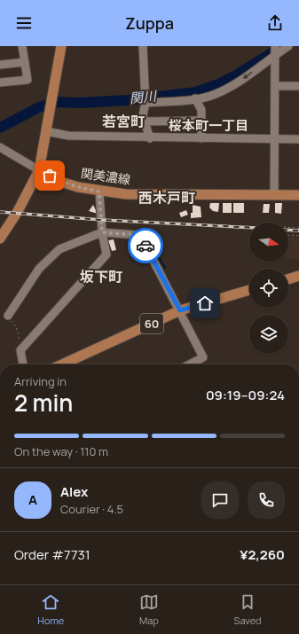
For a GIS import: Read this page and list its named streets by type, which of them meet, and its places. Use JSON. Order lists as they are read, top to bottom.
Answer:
{
  "streets": {
    "main road": ["関美濃線", "60"]
  },
  "districts": [
    "若宮町",
    "桜本町一丁目",
    "西木戸町",
    "坂下町"
  ],
  "water": ["関川"],
  "north": "right",
  "page": {
    "header": "Zuppa",
    "heading": ["2 min", "Arriving in", "09:19–09:24"],
    "panel": [
      "Alex",
      "Courier · 4.5",
      "Order #7731",
      "¥2,260"
    ],
    "bar": "On the way · 110 m",
    "round": "A",
    "tabs": ["Home", "Map", "Saved"]
  }
}
